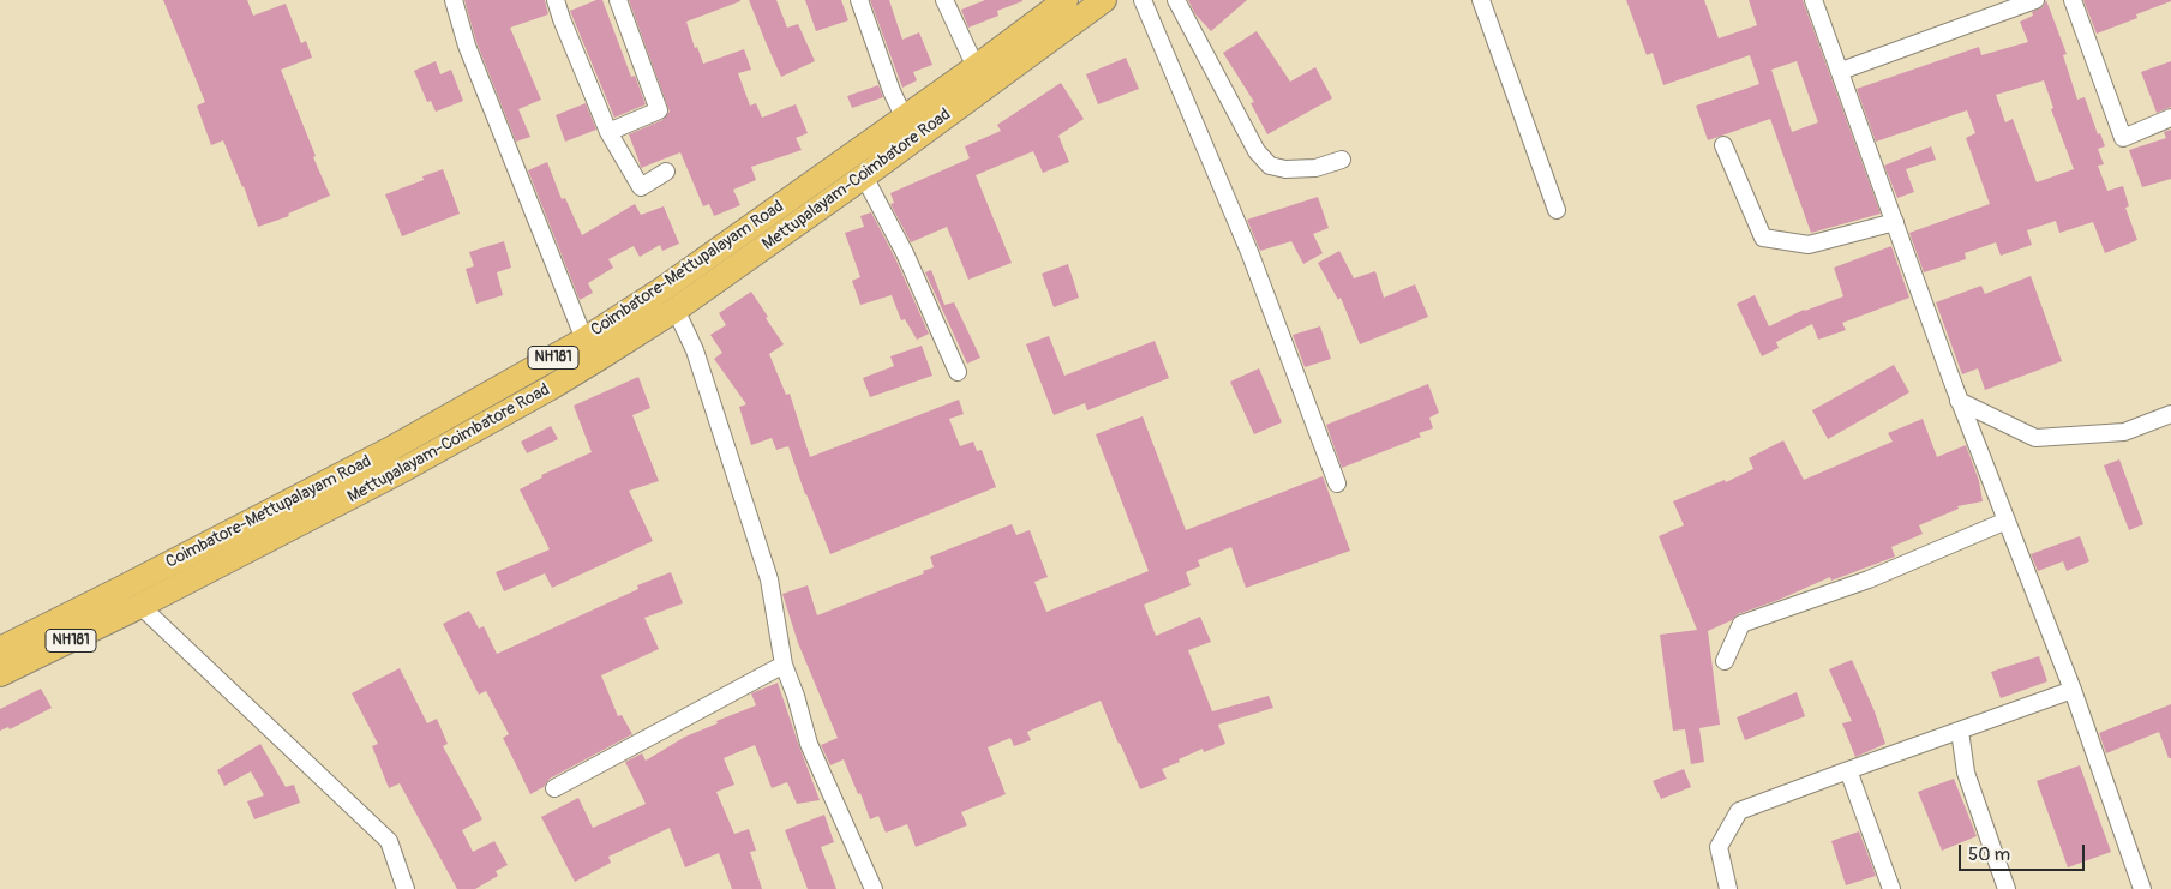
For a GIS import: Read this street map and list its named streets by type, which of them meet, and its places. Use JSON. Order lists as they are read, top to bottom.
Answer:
{
  "streets": {
    "highway": ["Mettupalayam-Coimbatore Road", "Coimbatore-Mettupalayam Road", "NH181"]
  },
  "crossings": [
    ["Mettupalayam-Coimbatore Road", "Coimbatore-Mettupalayam Road"]
  ],
  "scale_bar": "50 m"
}
